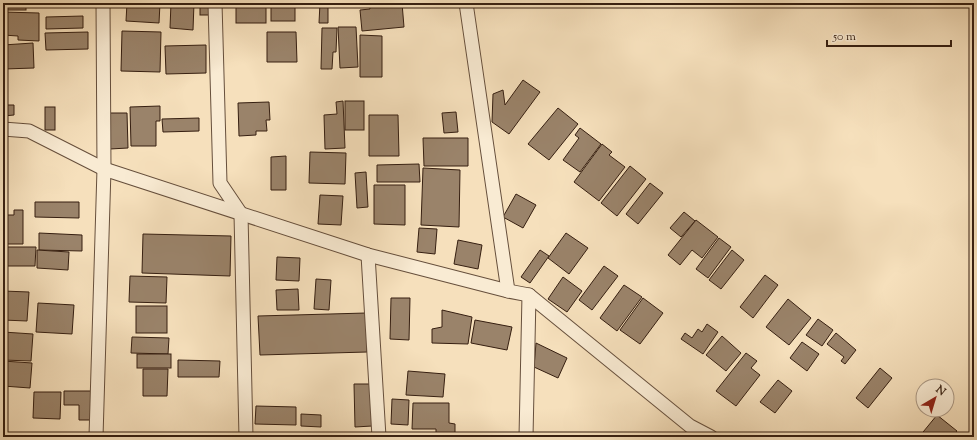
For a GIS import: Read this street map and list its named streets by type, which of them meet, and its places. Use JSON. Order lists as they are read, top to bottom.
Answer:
{
  "scale_bar": "50 m",
  "north": "top right"
}
